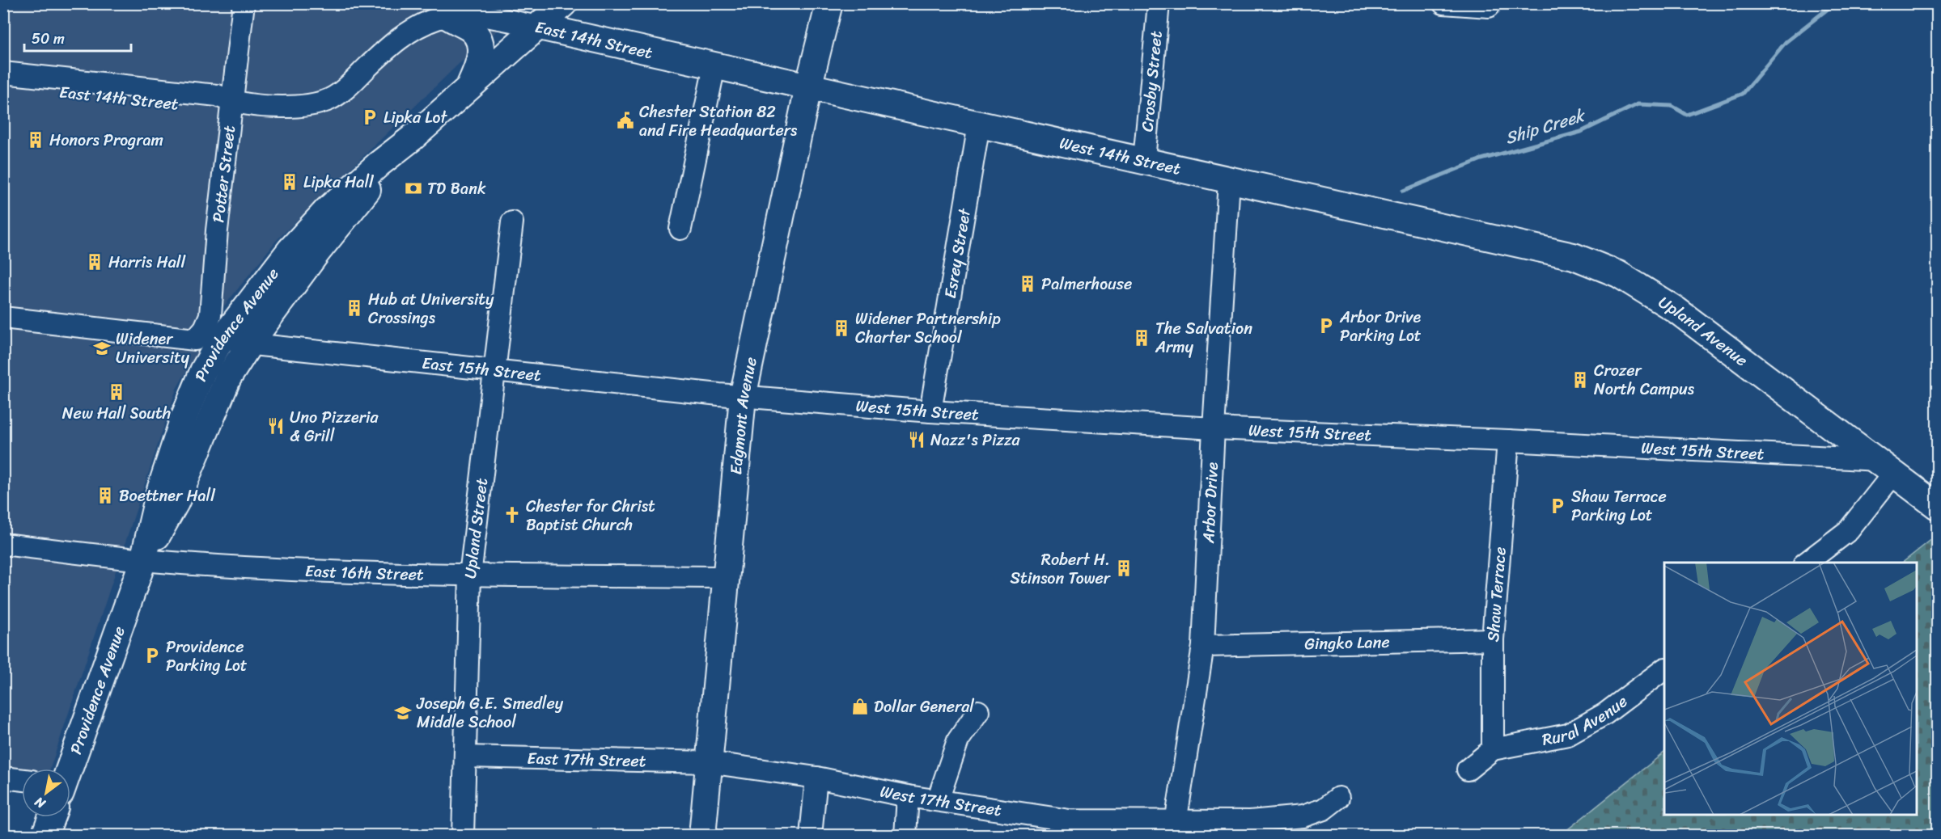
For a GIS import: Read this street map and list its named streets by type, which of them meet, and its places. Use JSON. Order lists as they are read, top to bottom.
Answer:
{
  "streets": {
    "main road": [
      "East 14th Street",
      "West 14th Street",
      "Providence Avenue",
      "Upland Avenue",
      "Edgmont Avenue"
    ],
    "street": [
      "Crosby Street",
      "Potter Street",
      "Esrey Street",
      "East 15th Street",
      "West 15th Street",
      "Arbor Drive",
      "Upland Street",
      "East 16th Street",
      "Shaw Terrace",
      "Gingko Lane",
      "Rural Avenue",
      "East 17th Street",
      "West 17th Street"
    ]
  },
  "crossings": [
    ["East 14th Street", "West 14th Street"],
    ["East 14th Street", "Potter Street"],
    ["East 14th Street", "Providence Avenue"],
    ["East 14th Street", "Edgmont Avenue"],
    ["Crosby Street", "West 14th Street"],
    ["West 14th Street", "Esrey Street"],
    ["West 14th Street", "Upland Avenue"],
    ["West 14th Street", "Edgmont Avenue"],
    ["West 14th Street", "Arbor Drive"],
    ["Esrey Street", "West 15th Street"],
    ["Providence Avenue", "East 15th Street"],
    ["Providence Avenue", "East 16th Street"],
    ["Upland Avenue", "West 15th Street"],
    ["East 15th Street", "West 15th Street"],
    ["East 15th Street", "Edgmont Avenue"],
    ["East 15th Street", "Upland Street"],
    ["West 15th Street", "Edgmont Avenue"],
    ["West 15th Street", "Arbor Drive"],
    ["West 15th Street", "Shaw Terrace"],
    ["Edgmont Avenue", "East 16th Street"],
    ["Edgmont Avenue", "East 17th Street"],
    ["Edgmont Avenue", "West 17th Street"],
    ["Arbor Drive", "Gingko Lane"],
    ["Arbor Drive", "West 17th Street"],
    ["Upland Street", "East 16th Street"],
    ["Upland Street", "East 17th Street"],
    ["Shaw Terrace", "Gingko Lane"],
    ["Shaw Terrace", "Rural Avenue"],
    ["East 17th Street", "West 17th Street"]
  ],
  "water": ["Ship Creek"],
  "places": {
    "parking": [
      "Lipka Lot",
      "Arbor Drive Parking Lot",
      "Shaw Terrace Parking Lot",
      "Providence Parking Lot"
    ],
    "public building": ["Chester Station 82 and Fire Headquarters"],
    "building": [
      "Honors Program",
      "Lipka Hall",
      "Harris Hall",
      "Palmerhouse",
      "Hub at University Crossings",
      "Widener Partnership Charter School",
      "The Salvation Army",
      "Crozer North Campus",
      "New Hall South",
      "Boettner Hall",
      "Robert H. Stinson Tower"
    ],
    "bank": ["TD Bank"],
    "school or university": ["Widener University", "Joseph G.E. Smedley Middle School"],
    "restaurant": ["Uno Pizzeria & Grill", "Nazz's Pizza"],
    "church": ["Chester for Christ Baptist Church"],
    "shop": ["Dollar General"]
  },
  "scale_bar": "50 m",
  "north": "bottom left"
}
